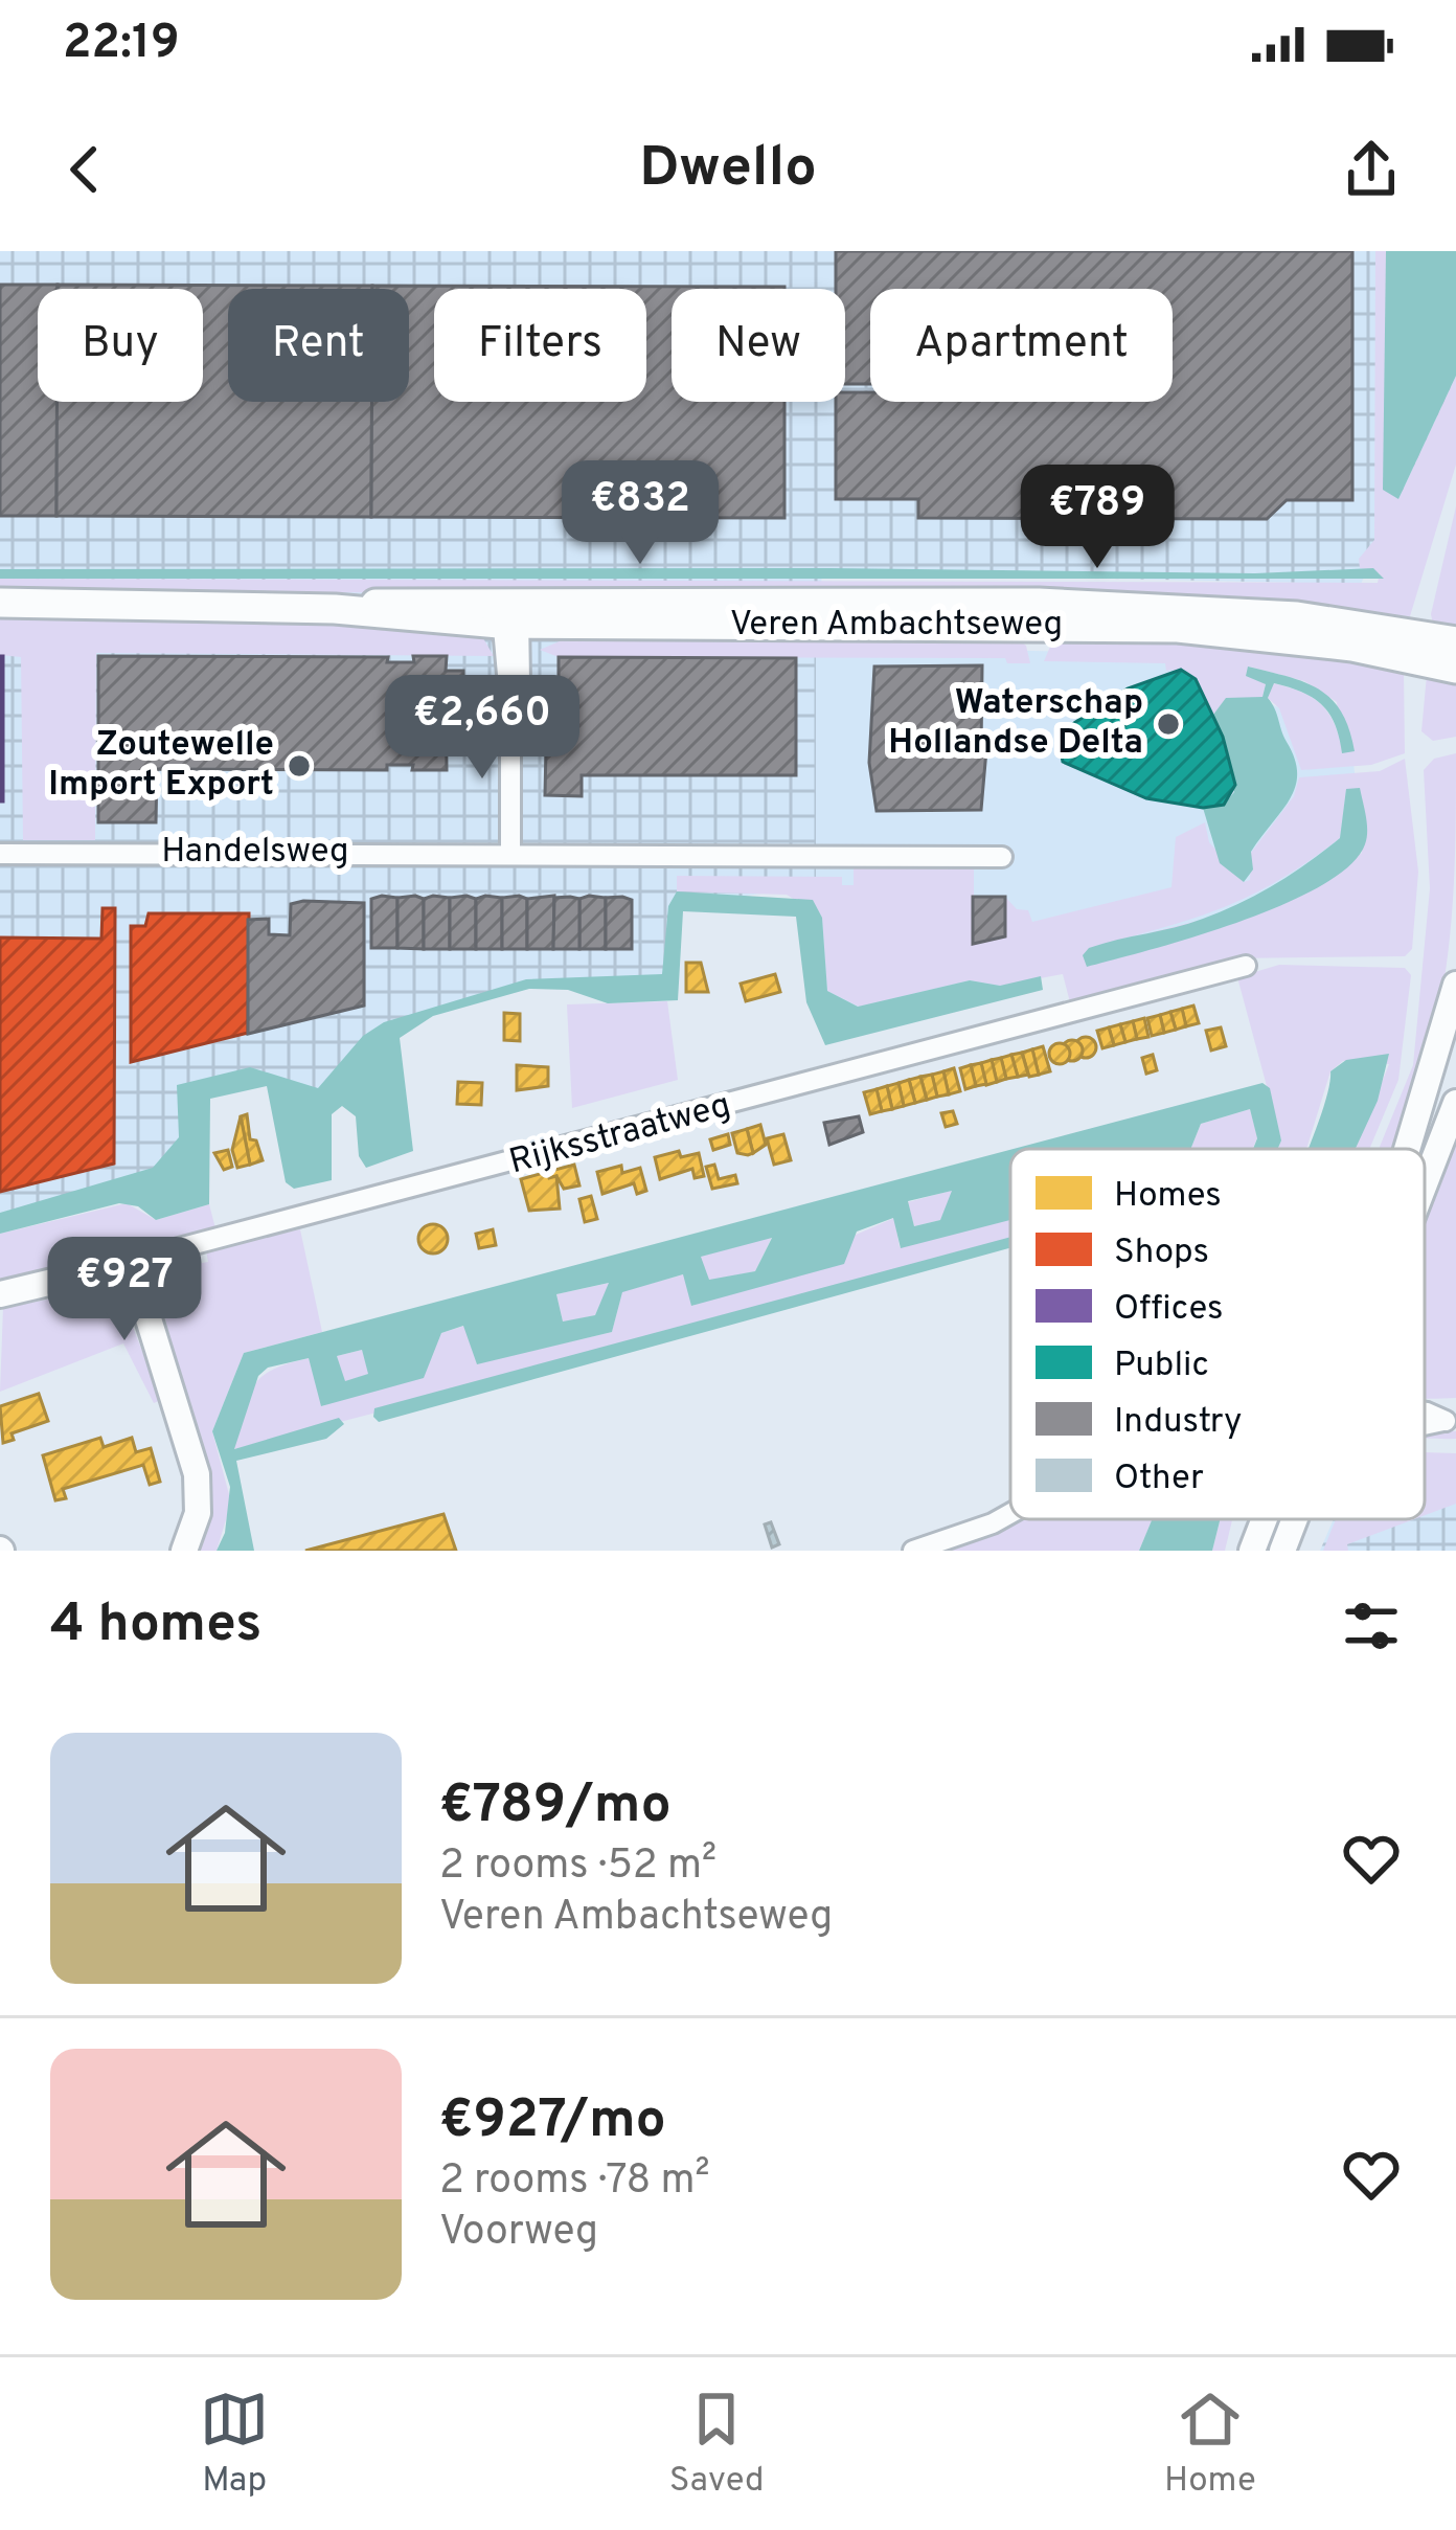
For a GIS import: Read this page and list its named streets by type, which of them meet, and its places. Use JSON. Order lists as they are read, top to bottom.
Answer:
{
  "streets": {
    "main road": ["Veren Ambachtseweg"],
    "street": ["Handelsweg", "Rijksstraatweg"]
  },
  "places": ["Waterschap Hollandse Delta", "Zoutewelle Import Export"],
  "legend": [
    "Homes",
    "Shops",
    "Offices",
    "Public",
    "Industry",
    "Other"
  ],
  "page": {
    "status": "22:19",
    "header": "Dwello",
    "chip": [
      "Buy",
      "Rent",
      "Filters",
      "New",
      "Apartment"
    ],
    "price": [
      "€832",
      "€789",
      "€2,660",
      "€927"
    ],
    "heading": "4 homes",
    "list": [
      {
        "name": "€789/mo",
        "note": "2 rooms · 52 m² · Veren Ambachtseweg"
      },
      {
        "name": "€927/mo",
        "note": "2 rooms · 78 m² · Voorweg"
      }
    ],
    "tabs": ["Map", "Saved", "Home"]
  }
}
